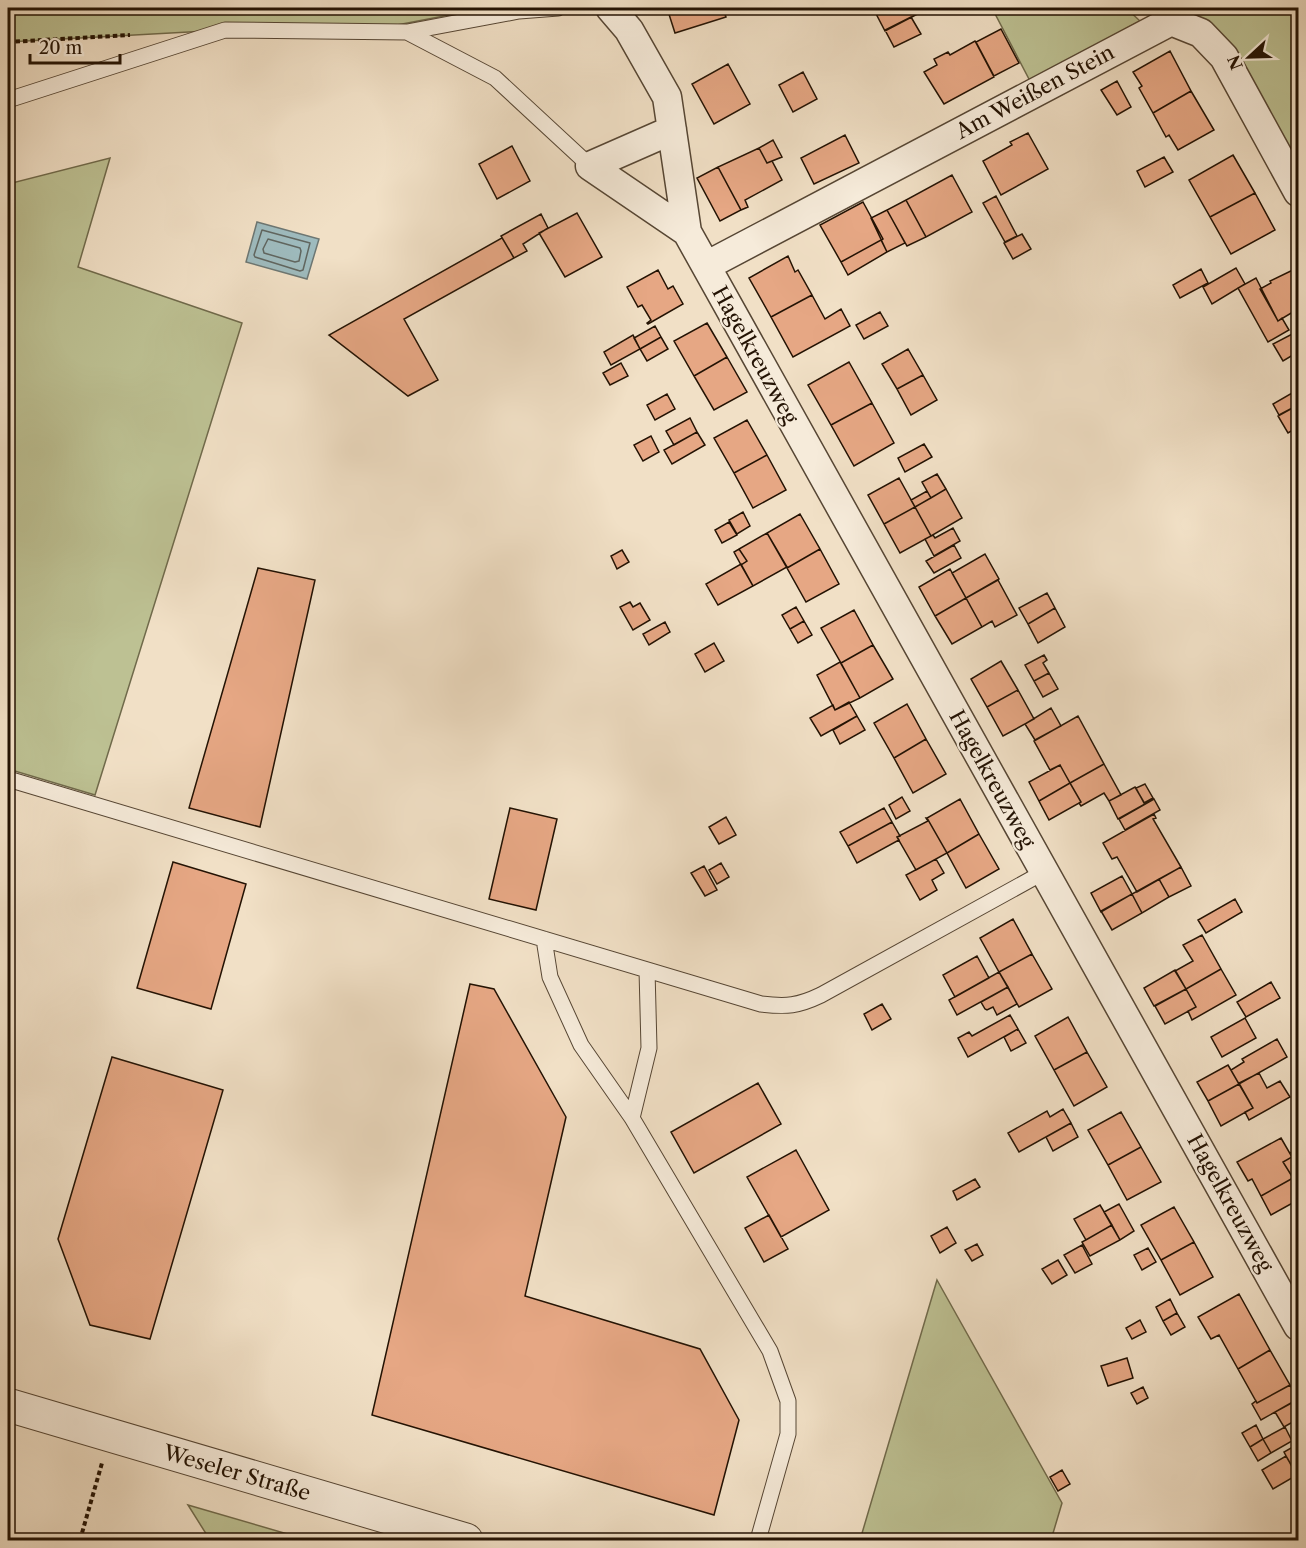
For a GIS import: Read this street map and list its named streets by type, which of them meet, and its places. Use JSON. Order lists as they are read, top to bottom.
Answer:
{
  "streets": {
    "street": ["Am Weißen Stein", "Hagelkreuzweg", "Weseler Straße"]
  },
  "crossings": [
    ["Am Weißen Stein", "Hagelkreuzweg"]
  ],
  "scale_bar": "20 m",
  "north": "left"
}
